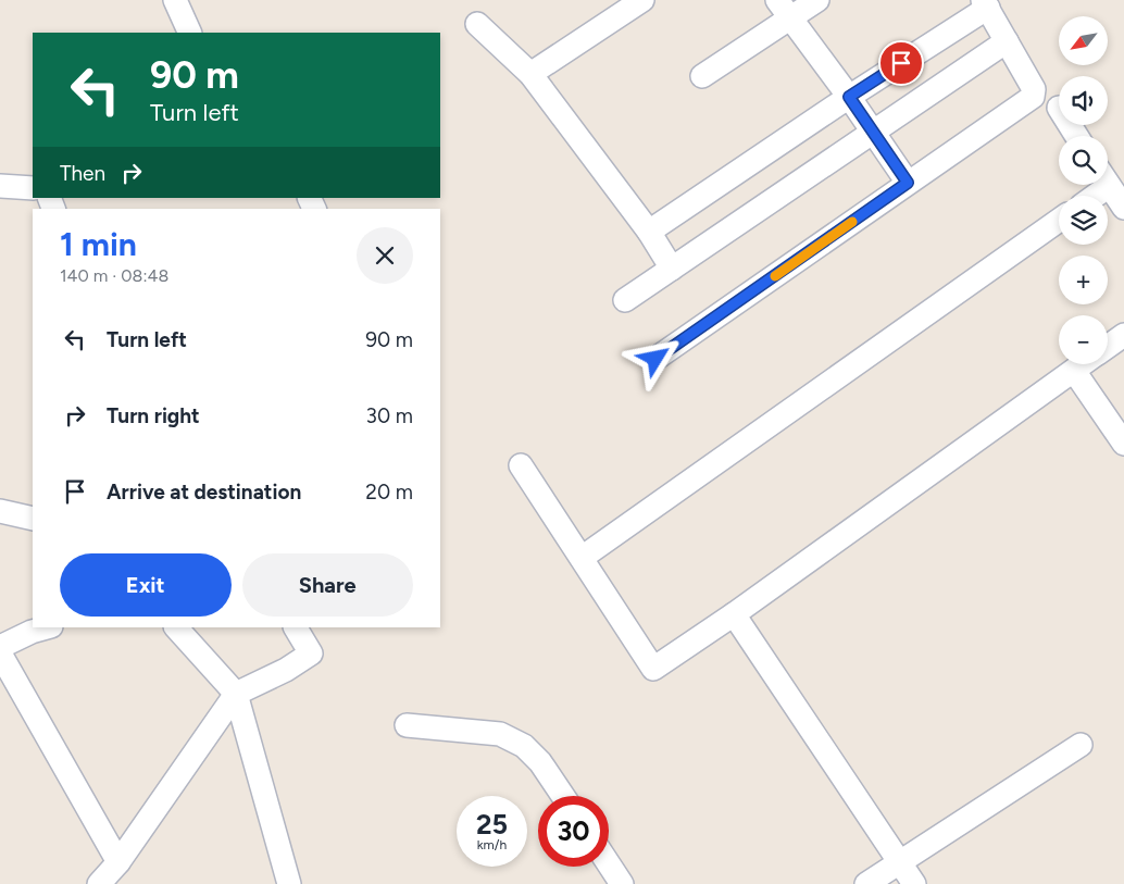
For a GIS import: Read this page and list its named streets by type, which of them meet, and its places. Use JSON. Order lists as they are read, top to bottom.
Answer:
{
  "north": "bottom left",
  "page": {
    "map_buttons": ["+", "−"],
    "turn": ["90 m", "Turn left"],
    "then": "Then",
    "heading": ["1 min", "140 m · 08:48"],
    "list": [
      {
        "name": "Turn left",
        "value": "90 m"
      },
      {
        "name": "Turn right",
        "value": "30 m"
      },
      {
        "name": "Arrive at destination",
        "value": "20 m"
      }
    ],
    "buttons": ["Exit", "Share"],
    "speed": "25 km/h",
    "limit": "30"
  }
}
